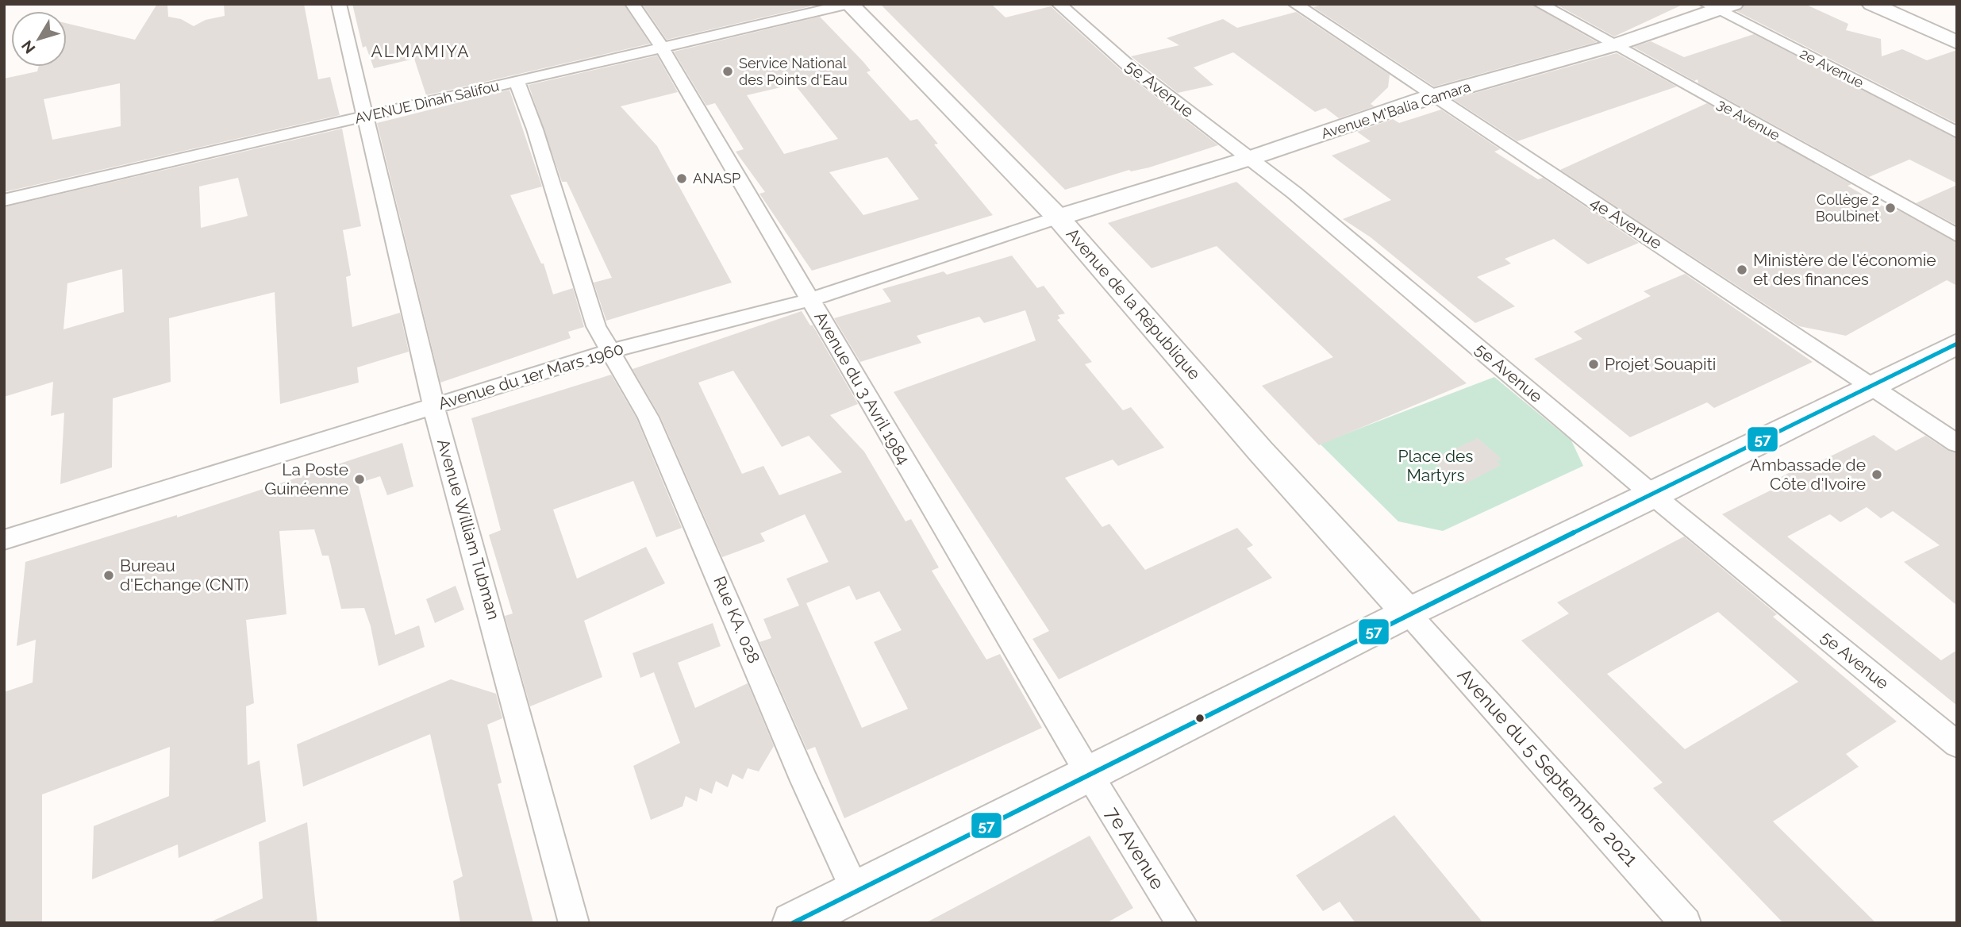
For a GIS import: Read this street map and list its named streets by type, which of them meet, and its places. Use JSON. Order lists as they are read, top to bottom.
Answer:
{
  "streets": {
    "street": [
      "2e Avenue",
      "5e Avenue",
      "AVENUE Dinah Salifou",
      "Avenue M'Balia Camara",
      "3e Avenue",
      "4e Avenue",
      "Avenue de la République",
      "Avenue du 1er Mars 1960",
      "Avenue du 3 Avril 1984",
      "Avenue William Tubman",
      "Rue KA. 028",
      "Avenue du 5 Septembre 2021",
      "7e Avenue"
    ]
  },
  "crossings": [
    ["2e Avenue", "Avenue M'Balia Camara"],
    ["5e Avenue", "Avenue M'Balia Camara"],
    ["AVENUE Dinah Salifou", "Avenue de la République"],
    ["AVENUE Dinah Salifou", "Avenue du 3 Avril 1984"],
    ["AVENUE Dinah Salifou", "Avenue William Tubman"],
    ["AVENUE Dinah Salifou", "Rue KA. 028"],
    ["Avenue M'Balia Camara", "3e Avenue"],
    ["Avenue M'Balia Camara", "4e Avenue"],
    ["Avenue M'Balia Camara", "Avenue de la République"],
    ["Avenue M'Balia Camara", "Avenue du 1er Mars 1960"],
    ["Avenue de la République", "Avenue du 1er Mars 1960"],
    ["Avenue de la République", "Avenue du 5 Septembre 2021"],
    ["Avenue du 1er Mars 1960", "Avenue du 3 Avril 1984"],
    ["Avenue du 1er Mars 1960", "Avenue William Tubman"],
    ["Avenue du 1er Mars 1960", "Rue KA. 028"],
    ["Avenue du 3 Avril 1984", "7e Avenue"]
  ],
  "districts": ["ALMAMIYA"],
  "parks": ["Place des Martyrs"],
  "places": [
    "Service National des Points d'Eau",
    "ANASP",
    "Collège 2 Boulbinet",
    "Ministère de l'économie et des finances",
    "Projet Souapiti",
    "Ambassade de Côte d'Ivoire",
    "La Poste Guinéenne",
    "Bureau d'Echange (CNT)"
  ],
  "lines": ["transit line 57"],
  "north": "bottom left"
}
